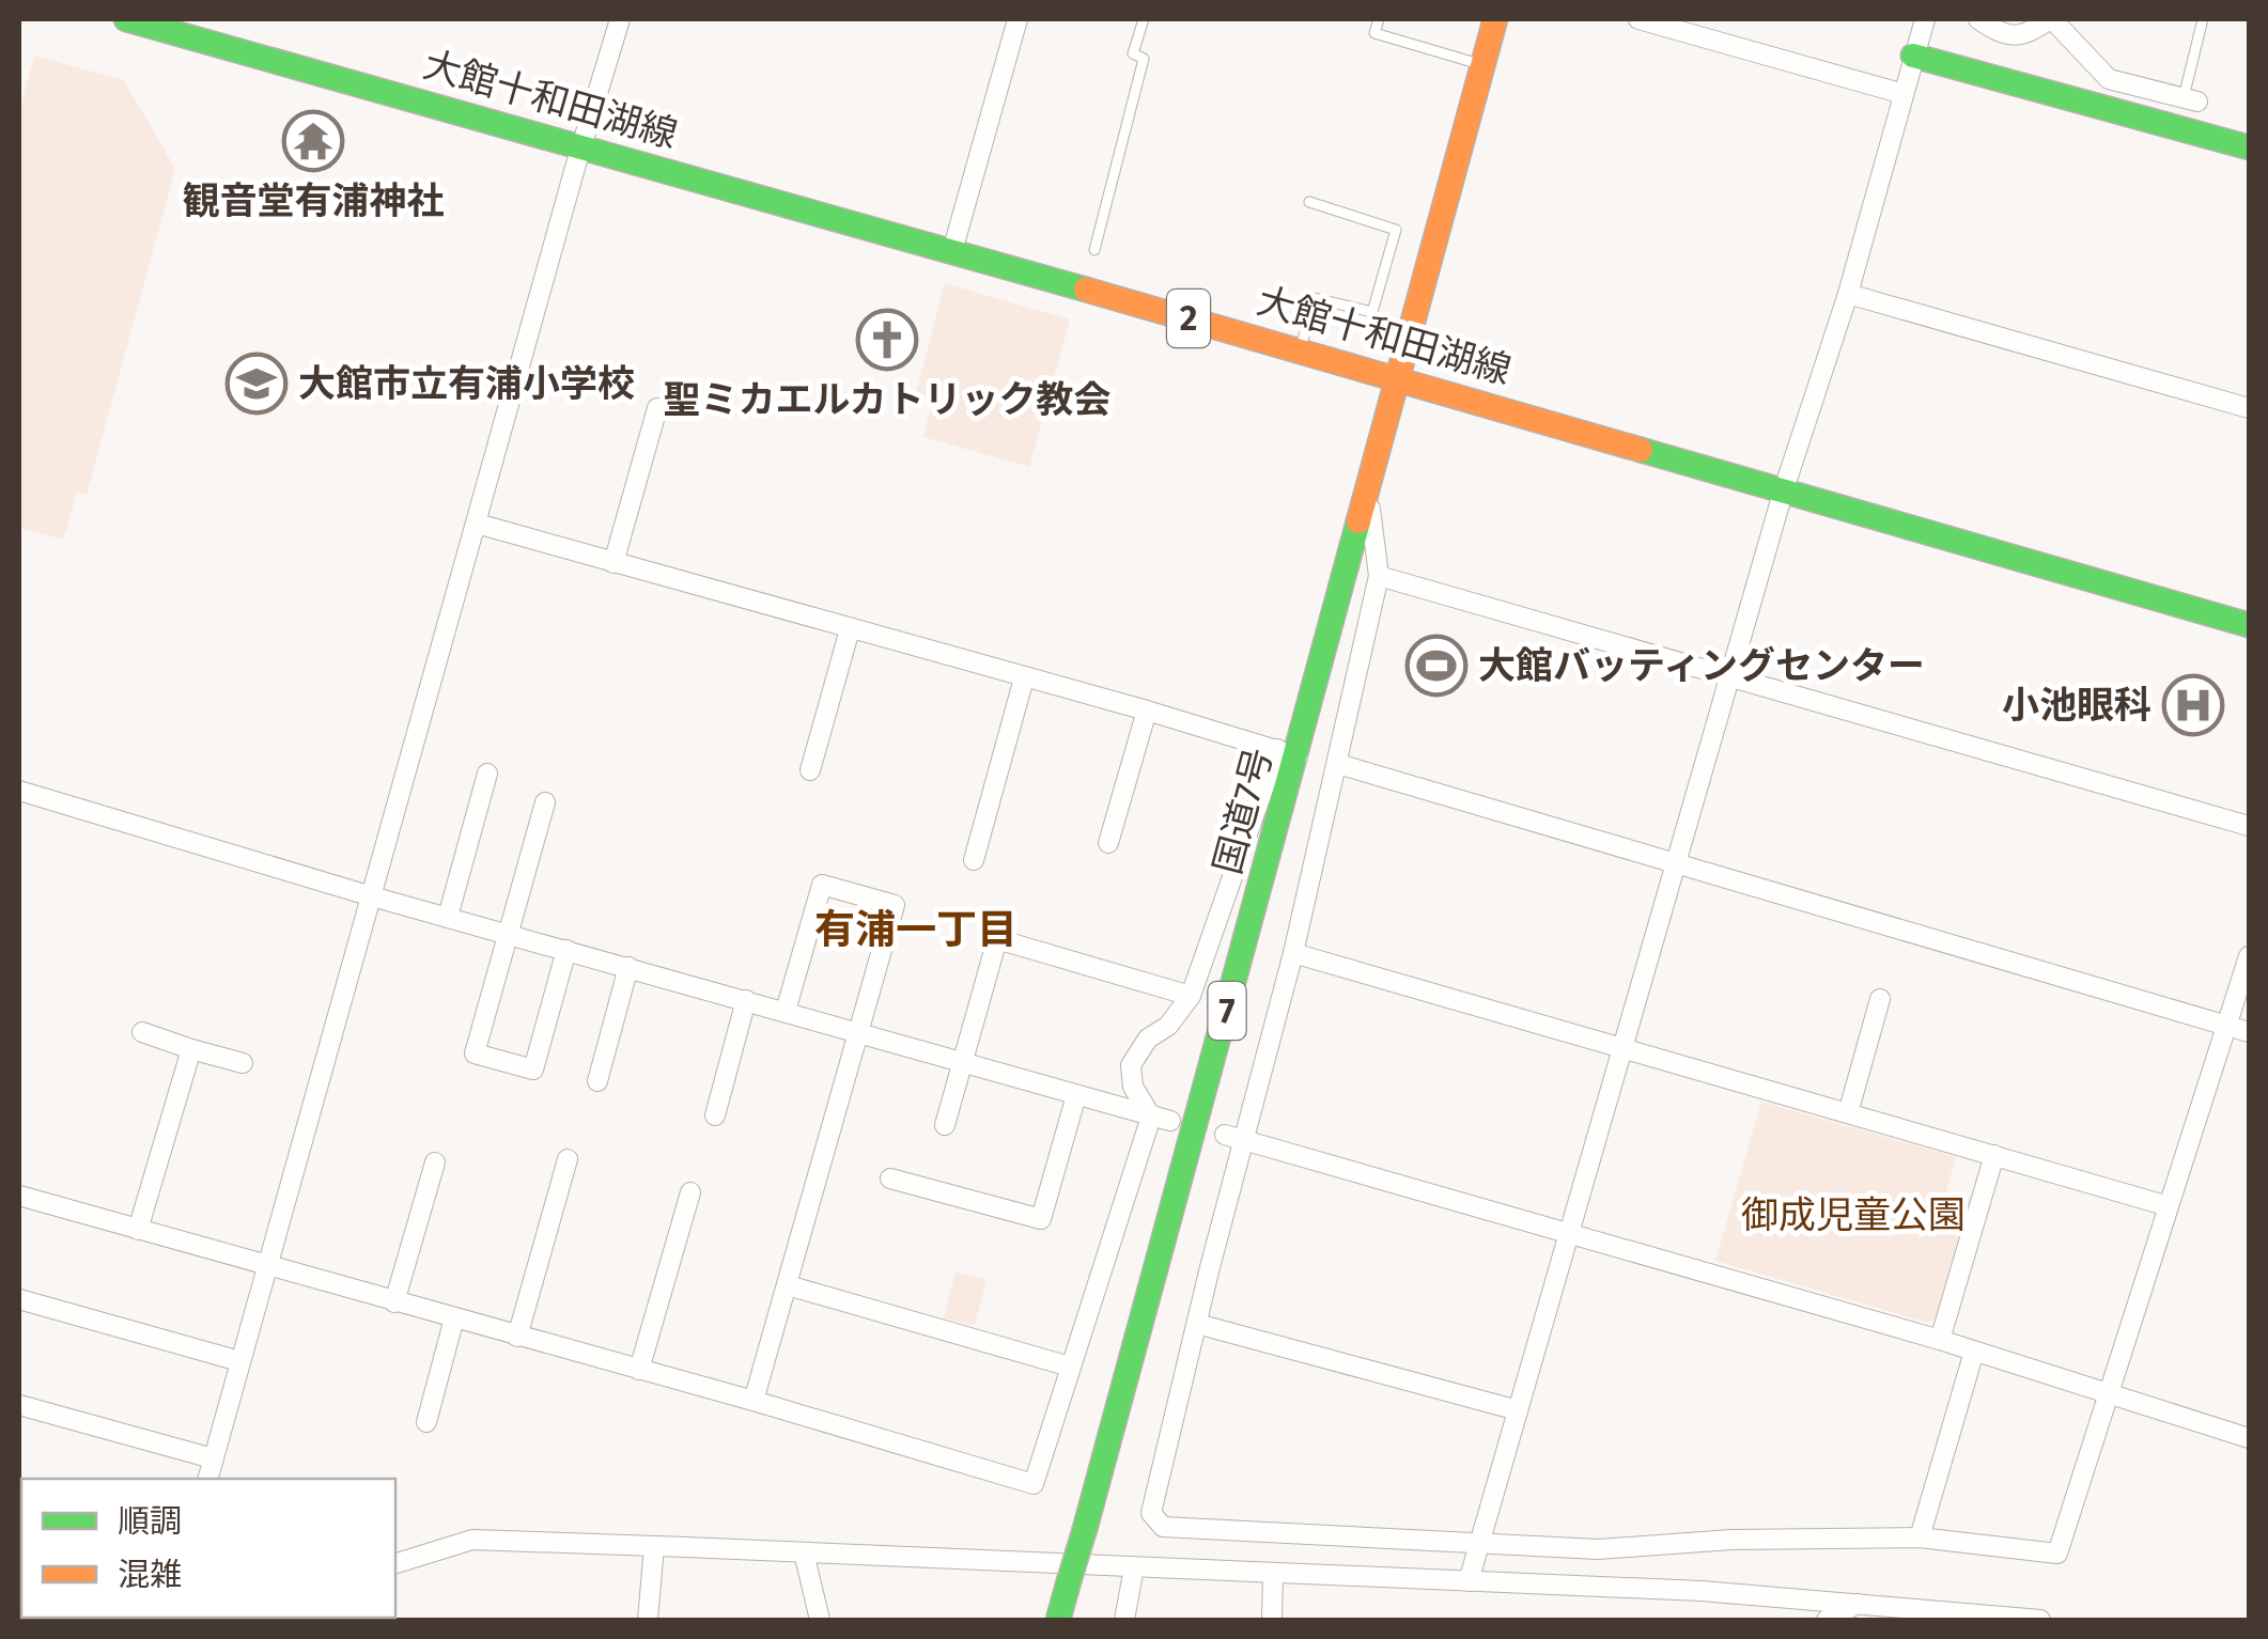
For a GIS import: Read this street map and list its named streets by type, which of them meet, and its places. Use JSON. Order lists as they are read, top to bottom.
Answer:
{
  "streets": {
    "main road": [
      "大館十和田湖線",
      "2",
      "国道7号",
      "7"
    ]
  },
  "crossings": [
    ["大館十和田湖線", "国道7号"]
  ],
  "districts": ["有浦一丁目"],
  "parks": ["御成児童公園"],
  "places": {
    "temple": ["観音堂有浦神社"],
    "church": ["聖ミカエルカトリック教会"],
    "school or university": ["大館市立有浦小学校"],
    "sports": ["大館バッティングセンター"],
    "hospital": ["小池眼科"]
  },
  "legend": ["順調", "混雑"]
}
